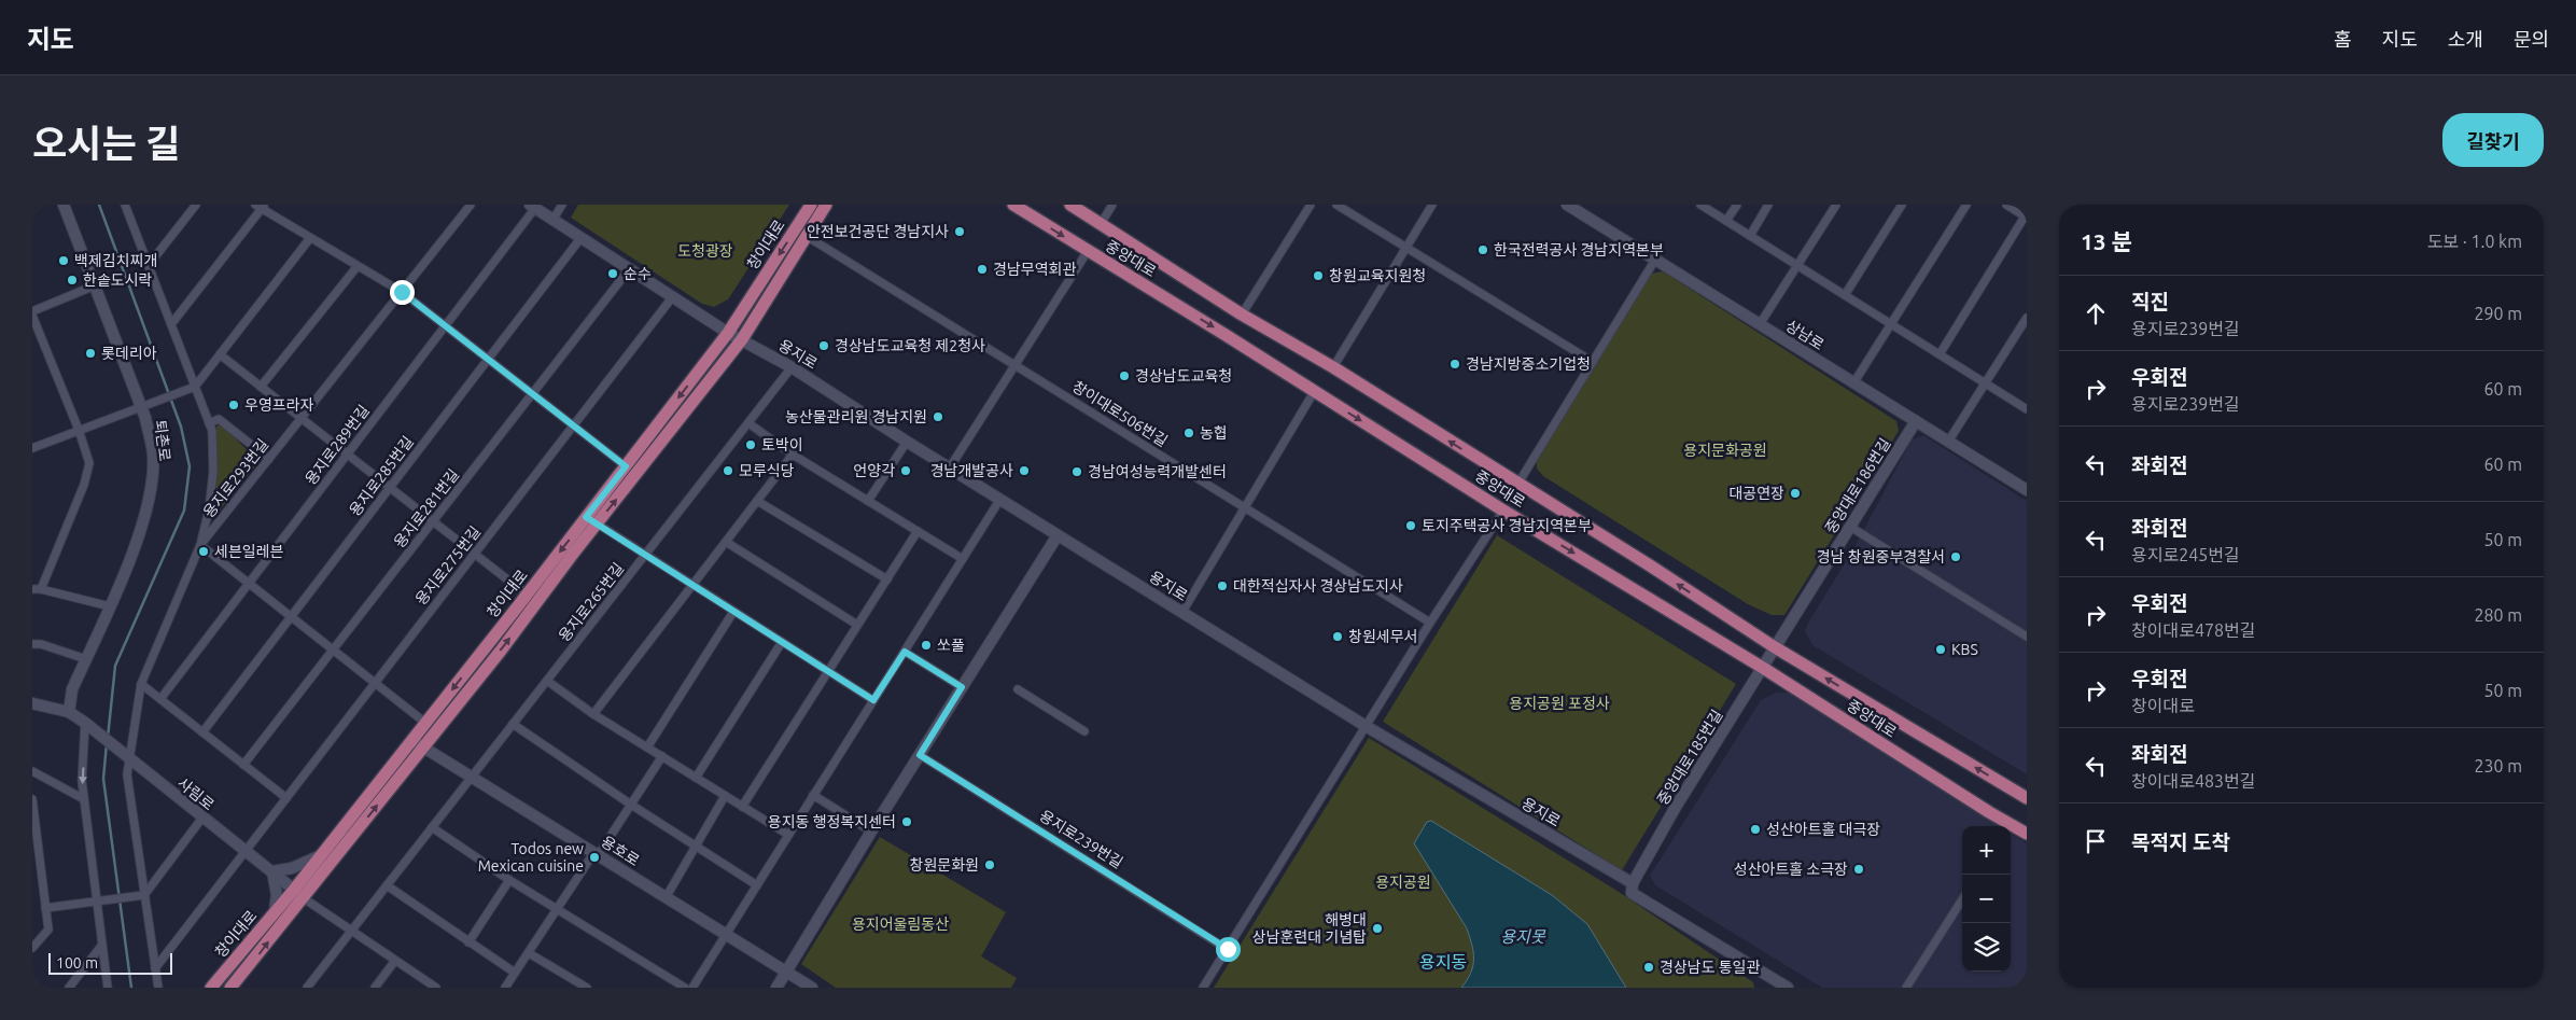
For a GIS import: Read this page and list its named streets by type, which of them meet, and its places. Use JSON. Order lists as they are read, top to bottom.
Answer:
{
  "streets": {
    "main road": [
      "창이대로",
      "중앙대로",
      "상남로",
      "용지로",
      "퇴촌로",
      "중앙대로186번길",
      "중앙대로185번길",
      "사림로",
      "용호로"
    ],
    "street": [
      "창이대로506번길",
      "용지로289번길",
      "용지로285번길",
      "용지로293번길",
      "용지로281번길",
      "용지로275번길",
      "용지로265번길",
      "용지로239번길"
    ]
  },
  "crossings": [
    ["창이대로", "용지로"],
    ["창이대로", "창이대로506번길"],
    ["창이대로", "사림로"],
    ["창이대로", "용호로"],
    ["중앙대로", "중앙대로186번길"],
    ["중앙대로", "중앙대로185번길"],
    ["상남로", "중앙대로186번길"],
    ["용지로", "용지로289번길"],
    ["용지로", "용지로285번길"],
    ["용지로", "용지로281번길"],
    ["용지로", "용지로275번길"],
    ["용지로", "용지로265번길"],
    ["용지로", "중앙대로185번길"],
    ["중앙대로186번길", "중앙대로185번길"],
    ["용지로275번길", "사림로"],
    ["용지로265번길", "용호로"]
  ],
  "districts": ["용지동"],
  "water": ["용지못"],
  "parks": [
    "도청광장",
    "용지문화공원",
    "용지공원 포정사",
    "용지공원",
    "용지어울림동산"
  ],
  "places": [
    "안전보건공단 경남지사",
    "한국전력공사 경남지역본부",
    "백제김치찌개",
    "경남무역회관",
    "순수",
    "창원교육지원청",
    "한솥도시락",
    "경상남도교육청 제2청사",
    "롯데리아",
    "경남지방중소기업청",
    "경상남도교육청",
    "우영프라자",
    "농산물관리원 경남지원",
    "농협",
    "토박이",
    "모루식당",
    "언양각",
    "경남개발공사",
    "경남여성능력개발센터",
    "대공연장",
    "토지주택공사 경남지역본부",
    "세븐일레븐",
    "경남 창원중부경찰서",
    "대한적십자사 경상남도지사",
    "창원세무서",
    "쏘풀",
    "KBS",
    "용지동 행정복지센터",
    "성산아트홀 대극장",
    "Todos new Mexican cuisine",
    "창원문화원",
    "성산아트홀 소극장",
    "해병대 상남훈련대 기념탑",
    "경상남도 통일관"
  ],
  "scale_bar": "100 m",
  "page": {
    "header": "지도",
    "nav": [
      "홈",
      "지도",
      "소개",
      "문의"
    ],
    "title": "오시는 길",
    "buttons": "길찾기",
    "heading": ["13 분", "도보 · 1.0 km"],
    "list": [
      ["직진", "용지로239번길", "290 m"],
      ["우회전", "용지로239번길", "60 m"],
      ["좌회전", "60 m"],
      ["좌회전", "용지로245번길", "50 m"],
      ["우회전", "창이대로478번길", "280 m"],
      ["우회전", "창이대로", "50 m"],
      ["좌회전", "창이대로483번길", "230 m"],
      "목적지 도착"
    ],
    "map_buttons": ["+", "−"],
    "scale": "100 m"
  }
}
